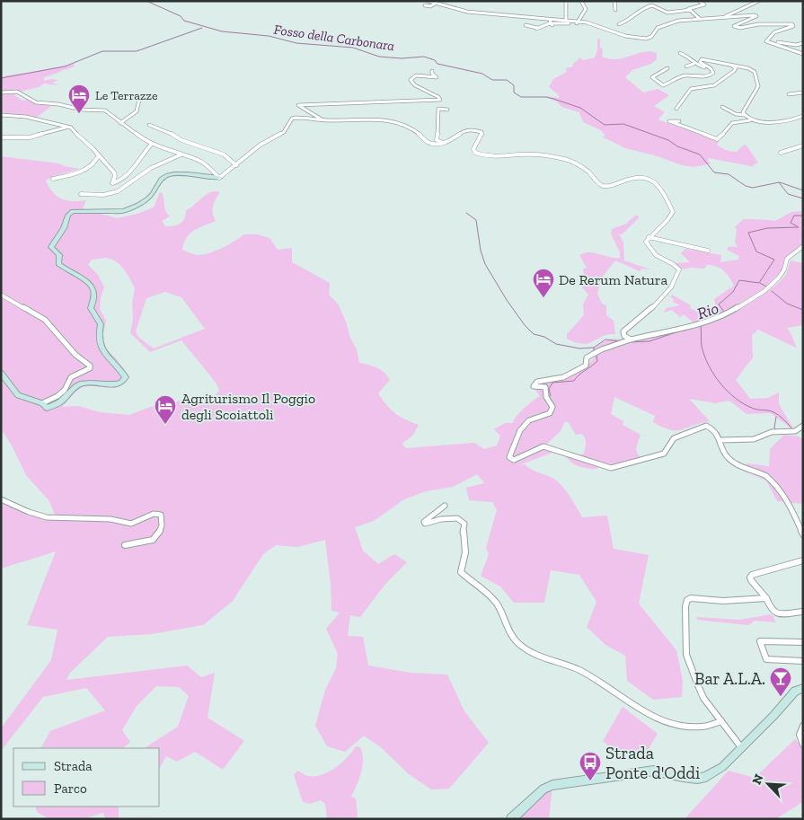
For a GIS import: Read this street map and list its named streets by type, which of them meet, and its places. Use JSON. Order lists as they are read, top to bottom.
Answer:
{
  "water": ["Fosso della Carbonara", "Rio"],
  "places": {
    "hotel": ["Le Terrazze", "De Rerum Natura", "Agriturismo Il Poggio degli Scoiattoli"],
    "bar": ["Bar A.L.A."],
    "bus stop": ["Strada Ponte d'Oddi"]
  },
  "legend": ["Strada", "Parco"],
  "north": "top left"
}
